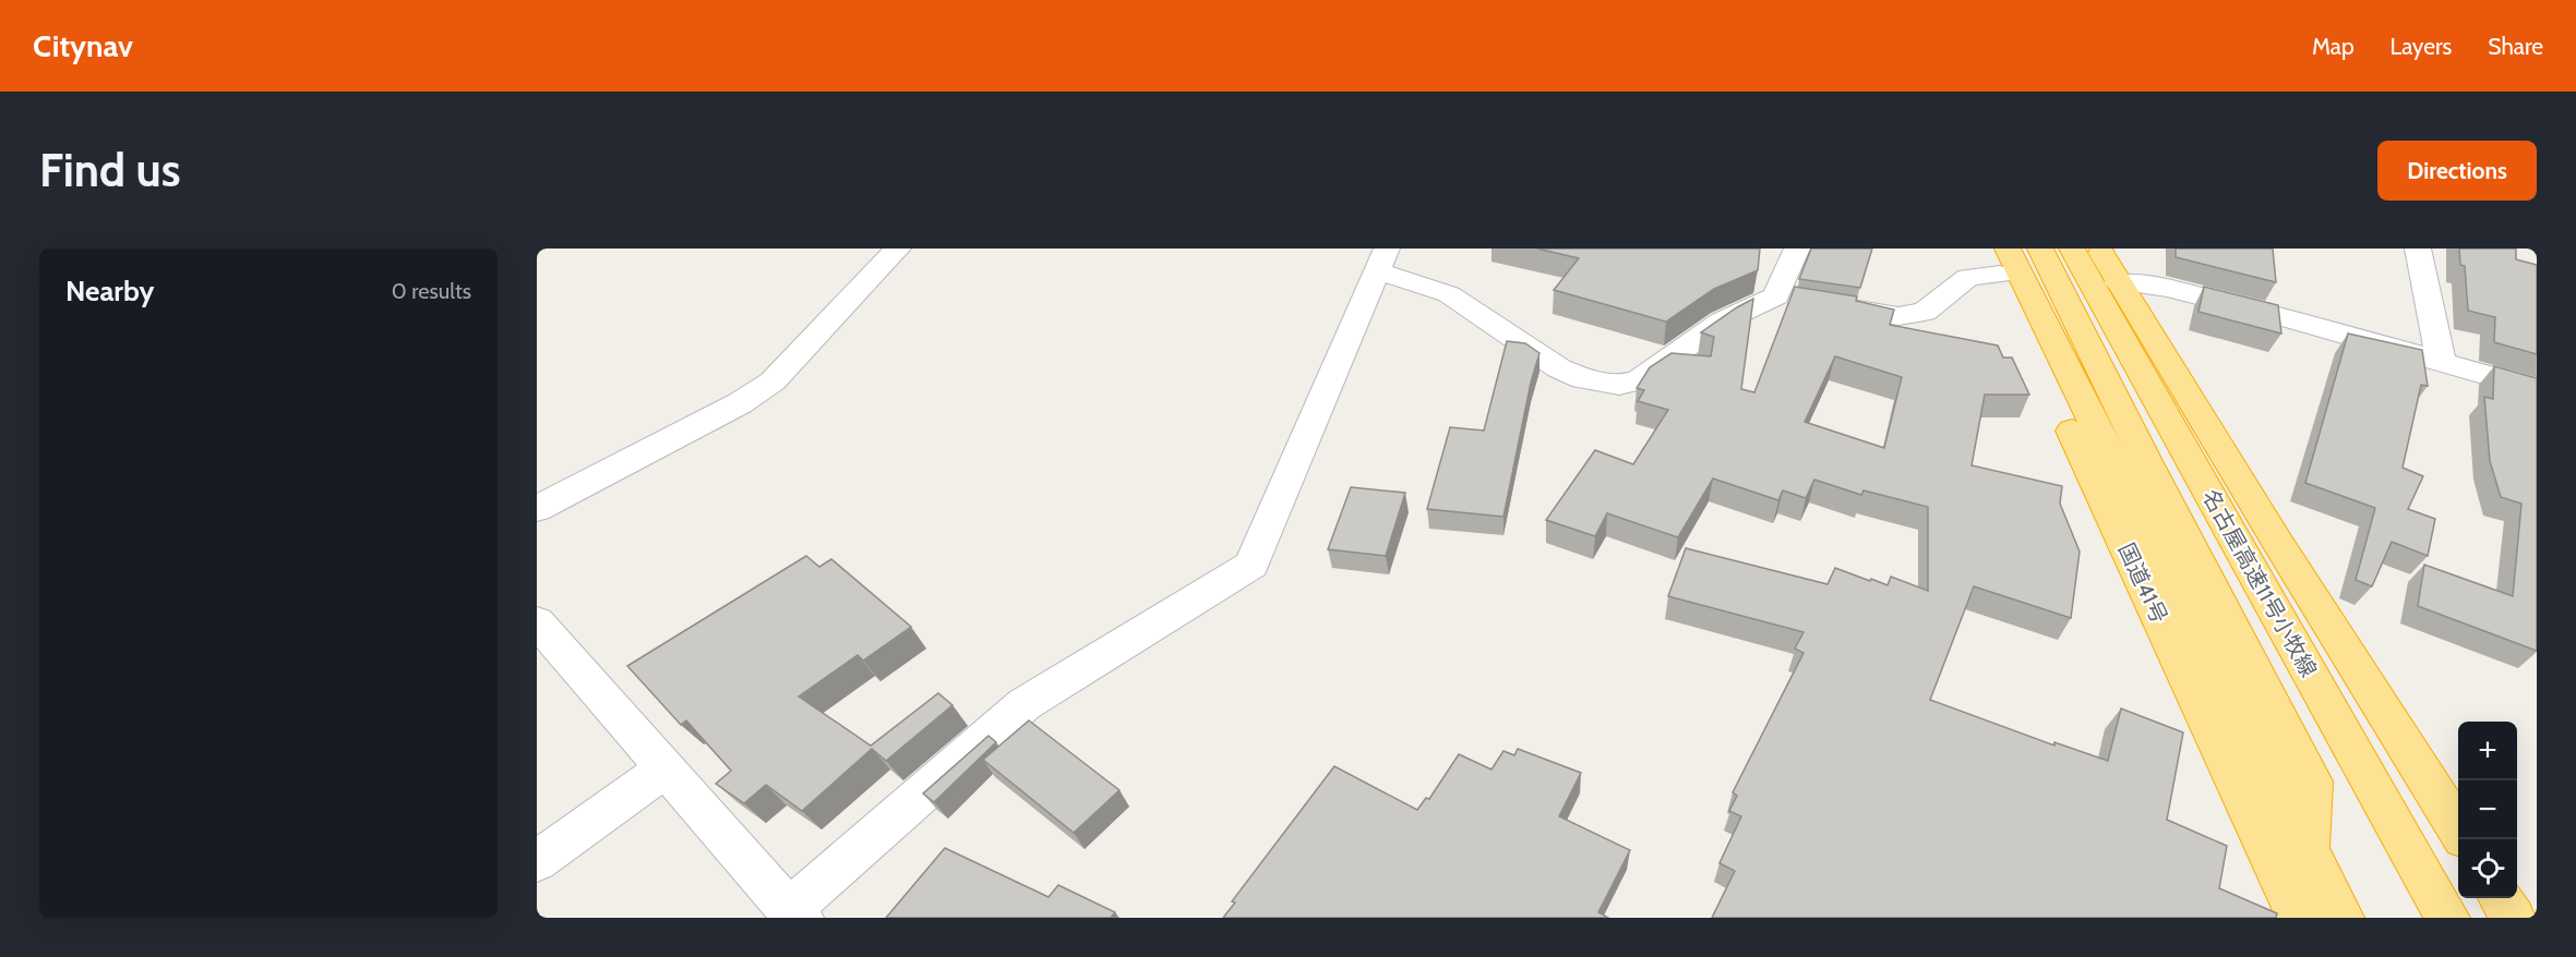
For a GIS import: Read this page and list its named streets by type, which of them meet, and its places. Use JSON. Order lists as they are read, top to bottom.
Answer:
{
  "streets": {
    "highway": ["国道41号", "名古屋高速11号小牧線"]
  },
  "page": {
    "header": "Citynav",
    "nav": ["Map", "Layers", "Share"],
    "buttons": "Directions",
    "title": "Find us",
    "heading": ["Nearby", "0 results"],
    "map_buttons": ["+", "−"]
  }
}
